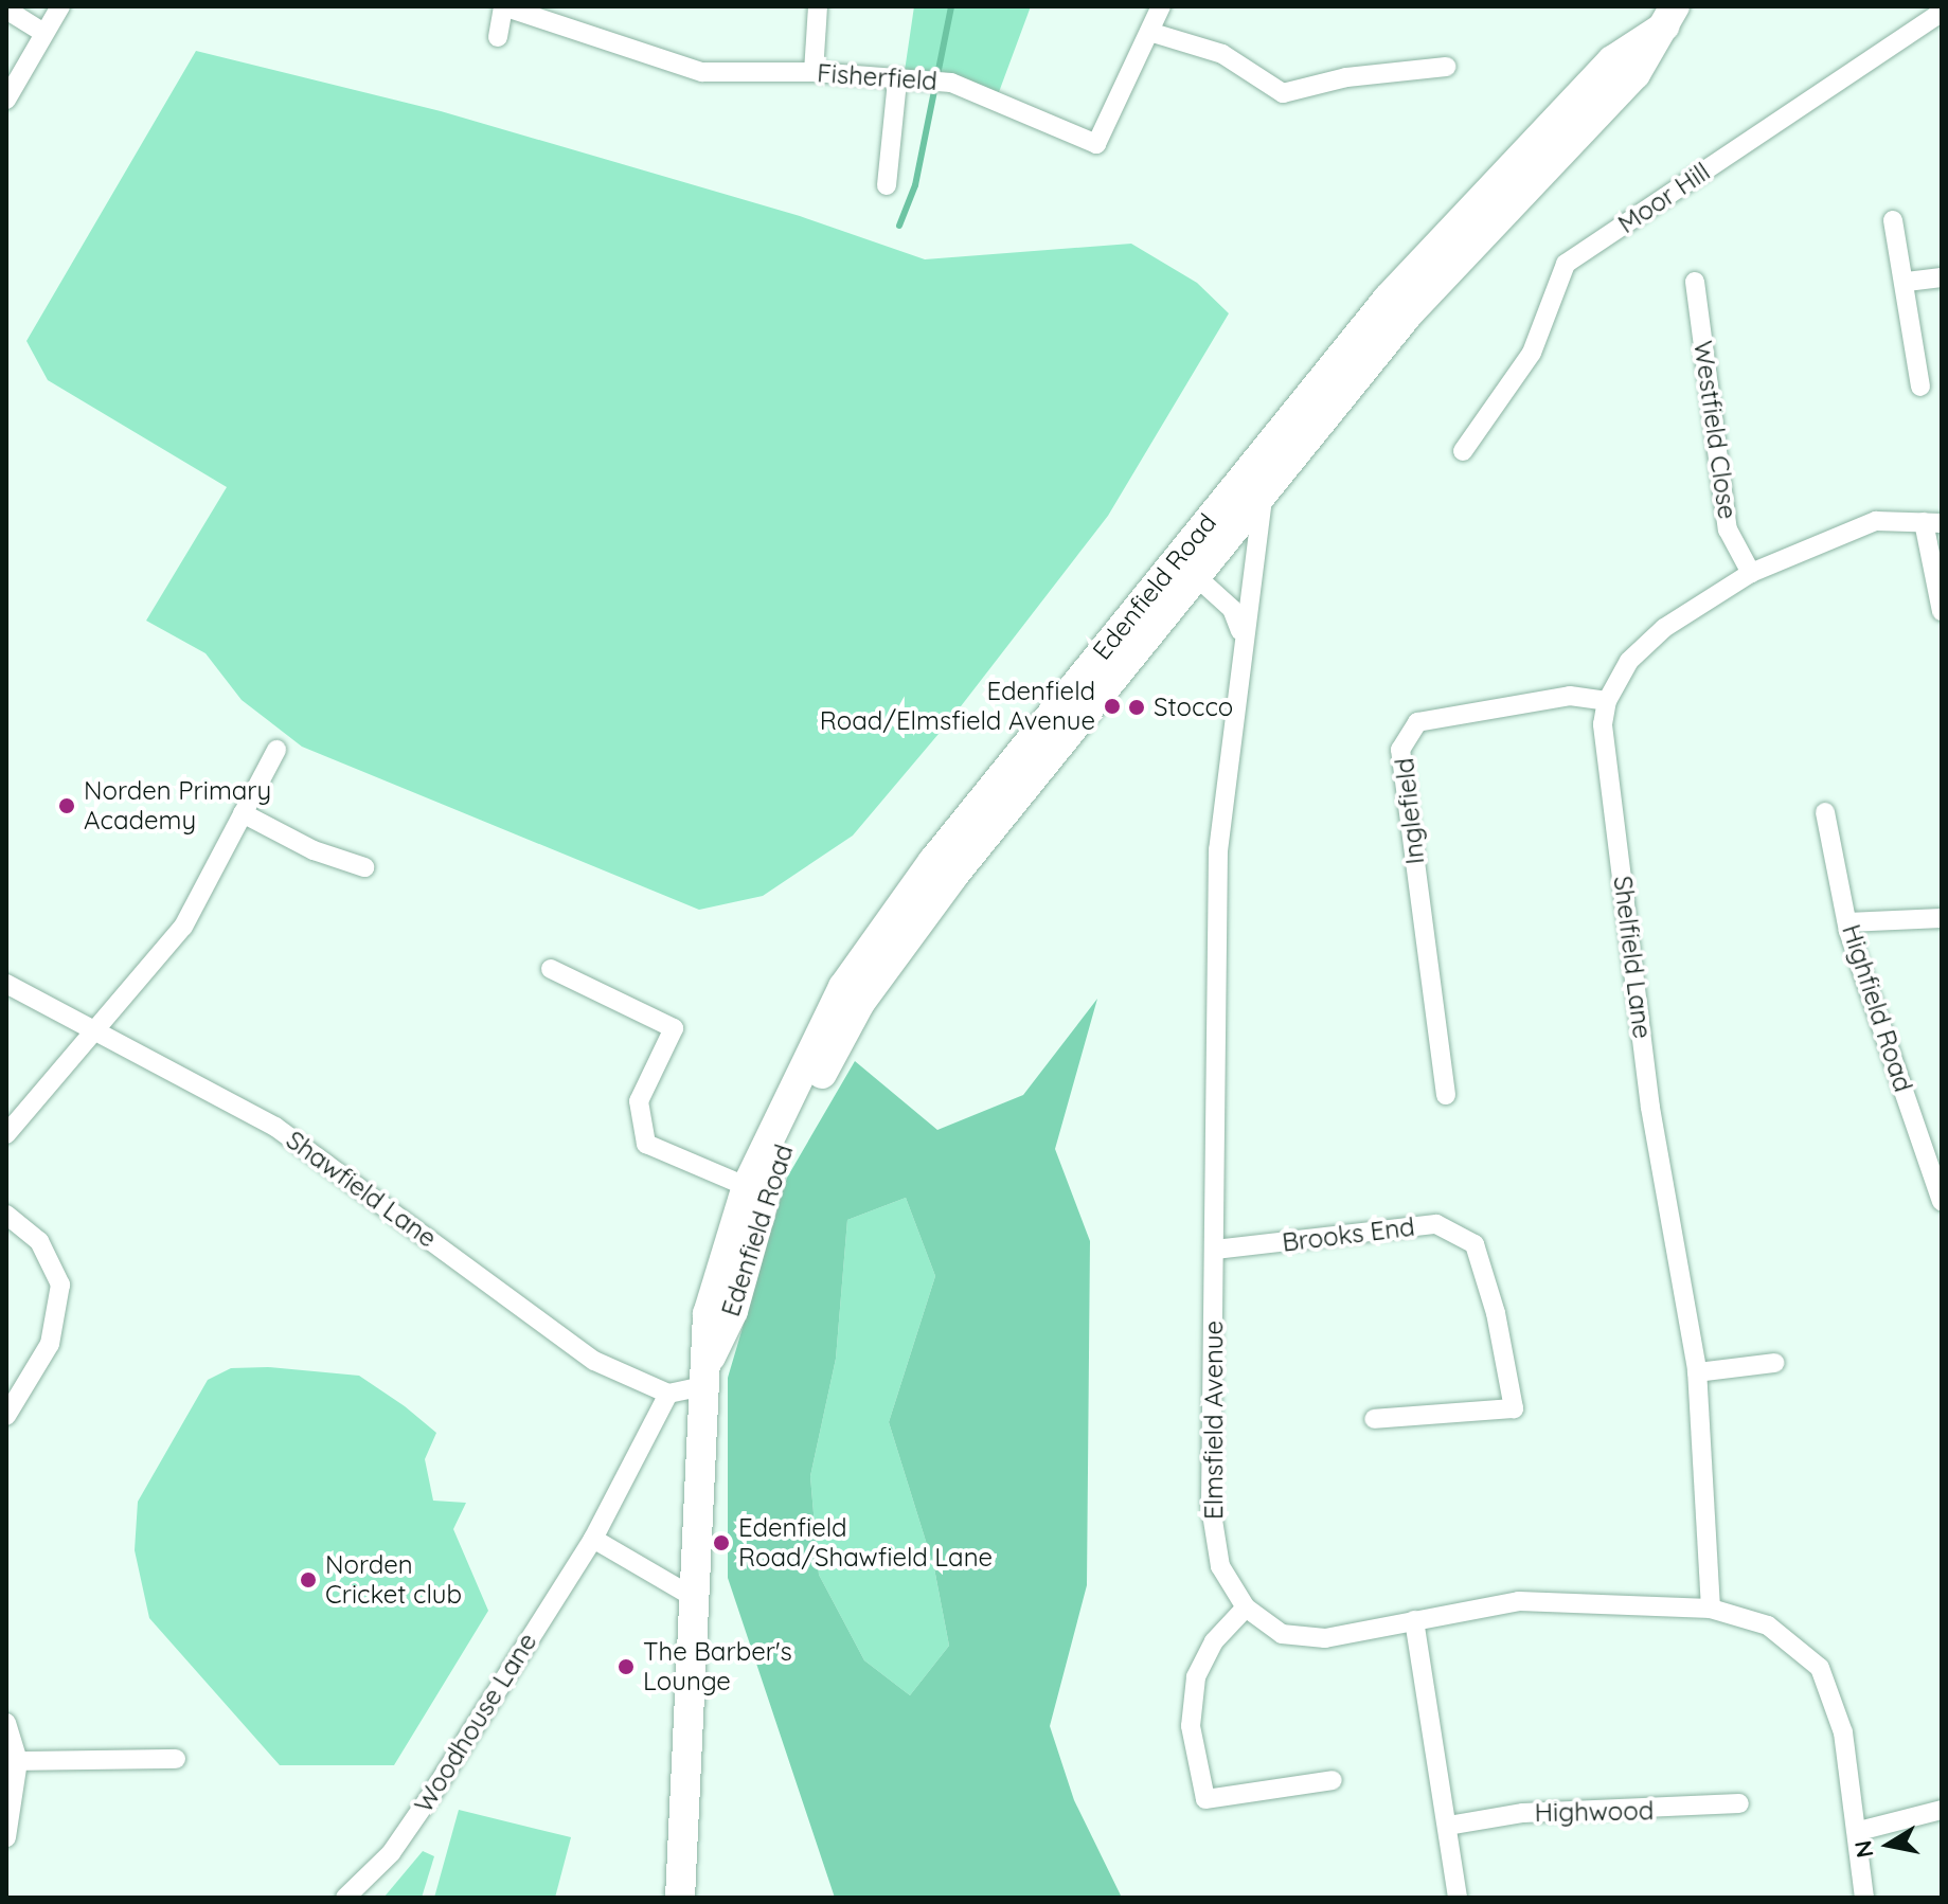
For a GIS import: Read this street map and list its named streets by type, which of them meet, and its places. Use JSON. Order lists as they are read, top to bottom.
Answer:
{
  "streets": {
    "main road": ["Edenfield Road"],
    "street": [
      "Fisherfield",
      "Moor Hill",
      "Westfield Close",
      "Inglefield",
      "Shelfield Lane",
      "Highfield Road",
      "Shawfield Lane",
      "Brooks End",
      "Elmsfield Avenue",
      "Woodhouse Lane",
      "Highwood"
    ]
  },
  "crossings": [
    ["Westfield Close", "Shelfield Lane"],
    ["Edenfield Road", "Elmsfield Avenue"],
    ["Inglefield", "Shelfield Lane"],
    ["Shelfield Lane", "Elmsfield Avenue"],
    ["Shawfield Lane", "Woodhouse Lane"],
    ["Brooks End", "Elmsfield Avenue"]
  ],
  "places": [
    "Edenfield Road/Elmsfield Avenue",
    "Stocco",
    "Norden Primary Academy",
    "Edenfield Road/Shawfield Lane",
    "Norden Cricket club",
    "The Barber's Lounge"
  ],
  "north": "left"
}
